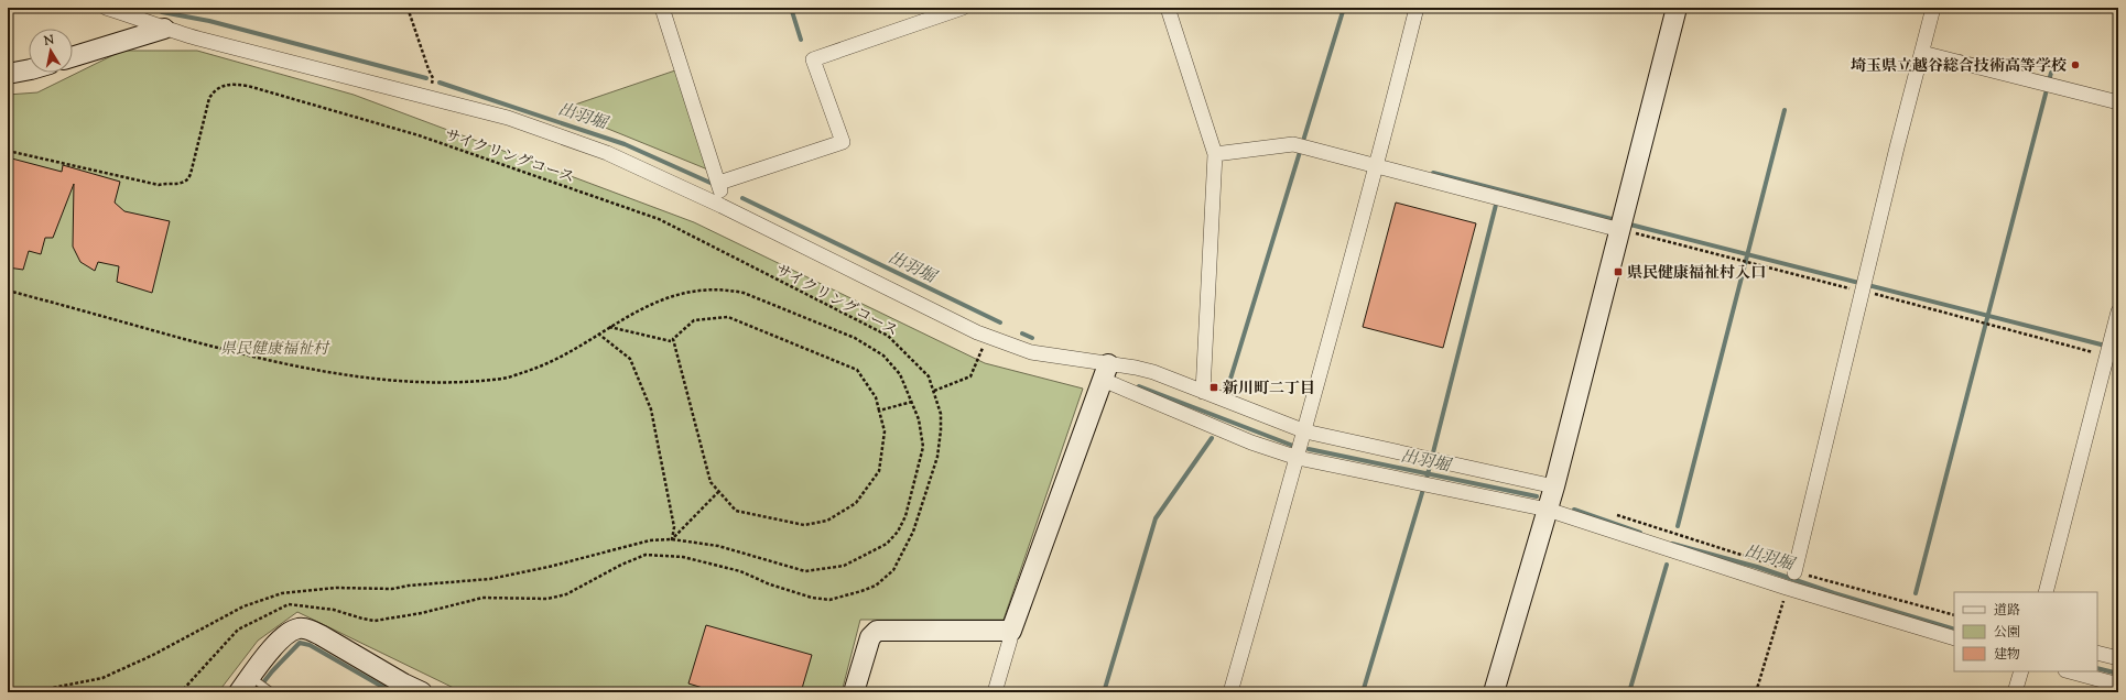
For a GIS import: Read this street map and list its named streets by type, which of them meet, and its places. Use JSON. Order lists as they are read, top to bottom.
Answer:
{
  "streets": {
    "path": ["サイクリングコース"]
  },
  "water": ["出羽堀"],
  "parks": ["県民健康福祉村"],
  "places": {
    "other": ["埼玉県立越谷総合技術高等学校"],
    "transit": ["県民健康福祉村入口", "新川町二丁目"]
  },
  "legend": ["道路", "公園", "建物"],
  "north": "top"
}
